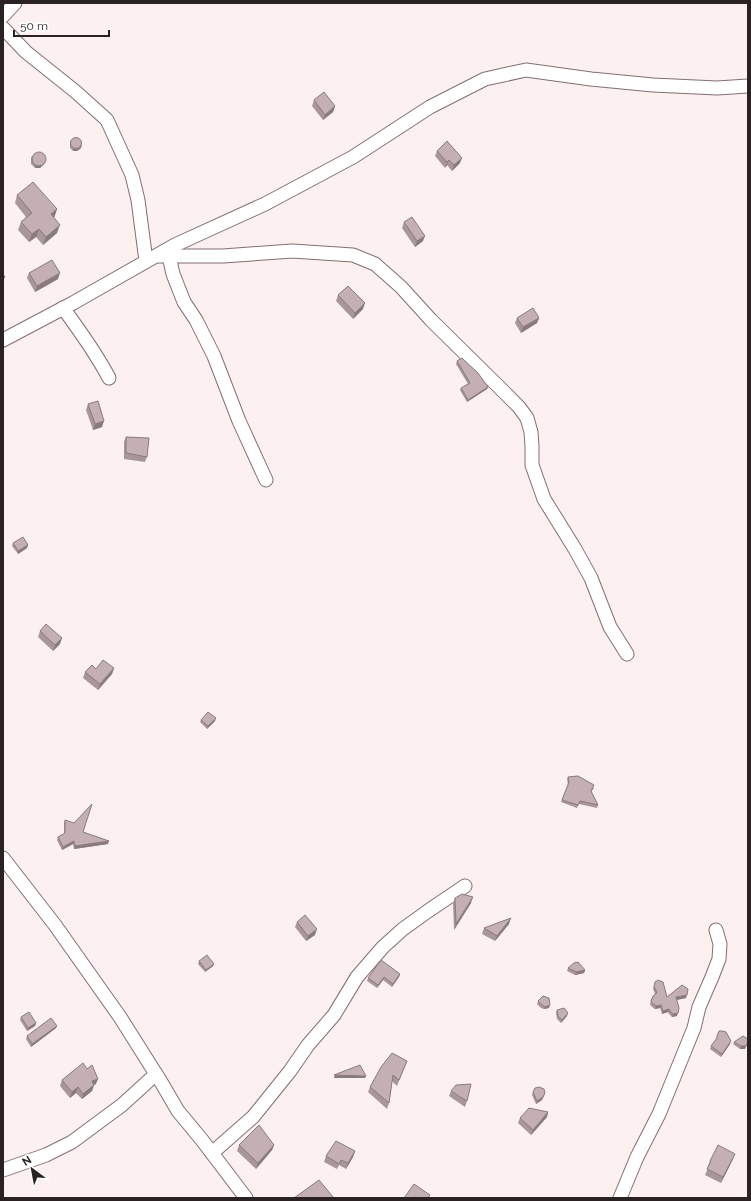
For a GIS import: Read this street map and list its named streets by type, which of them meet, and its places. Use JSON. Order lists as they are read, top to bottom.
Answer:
{
  "scale_bar": "50 m",
  "north": "top left"
}
